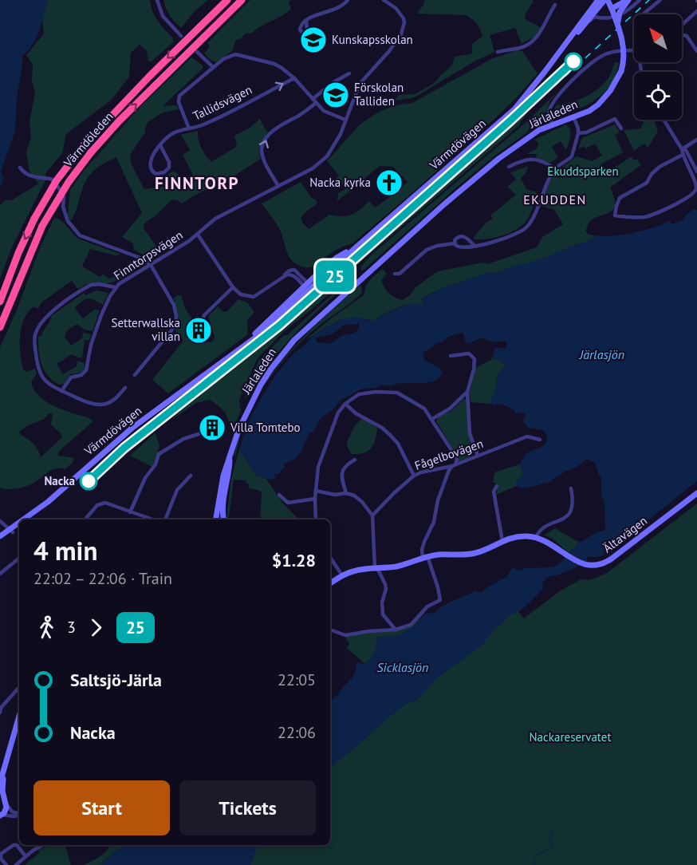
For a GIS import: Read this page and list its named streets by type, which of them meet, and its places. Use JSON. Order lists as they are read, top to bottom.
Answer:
{
  "streets": {
    "highway": ["Värmdöleden"],
    "main road": ["Järlaleden", "Värmdövägen", "Ältavägen"],
    "street": ["Tallidsvägen", "Finntorpsvägen", "Fågelbovägen"]
  },
  "crossings": [
    ["Järlaleden", "Värmdövägen"]
  ],
  "one_way": ["Tallidsvägen"],
  "districts": ["FINNTORP", "EKUDDEN"],
  "water": ["Järlasjön", "Sicklasjön"],
  "parks": ["Ekuddsparken", "Nackareservatet"],
  "places": {
    "school or university": ["Kunskapsskolan", "Förskolan Talliden"],
    "church": ["Nacka kyrka"],
    "building": ["Setterwallska villan", "Villa Tomtebo"],
    "other": ["Nacka"]
  },
  "north": "top left",
  "page": {
    "on_map": "25",
    "heading": ["4 min", "22:02 – 22:06 · Train", "$1.28"],
    "legs": ["3", "25"],
    "list": [
      {
        "name": "Saltsjö-Järla",
        "value": "22:05"
      },
      {
        "name": "Nacka",
        "value": "22:06"
      }
    ],
    "buttons": ["Start", "Tickets"]
  }
}
